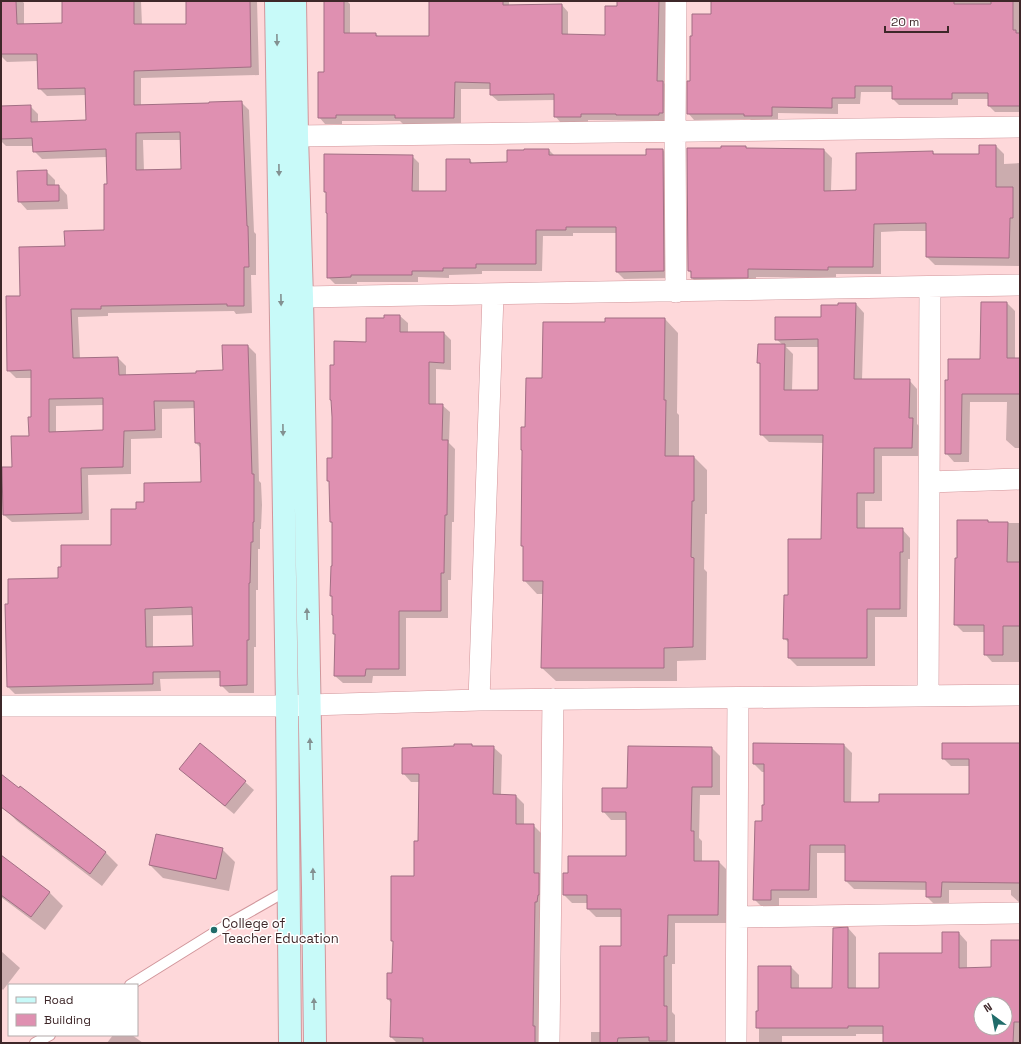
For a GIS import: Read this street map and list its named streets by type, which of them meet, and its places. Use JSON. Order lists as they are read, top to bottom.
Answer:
{
  "places": ["College of Teacher Education"],
  "legend": ["Road", "Building"],
  "scale_bar": "20 m",
  "north": "top left"
}
